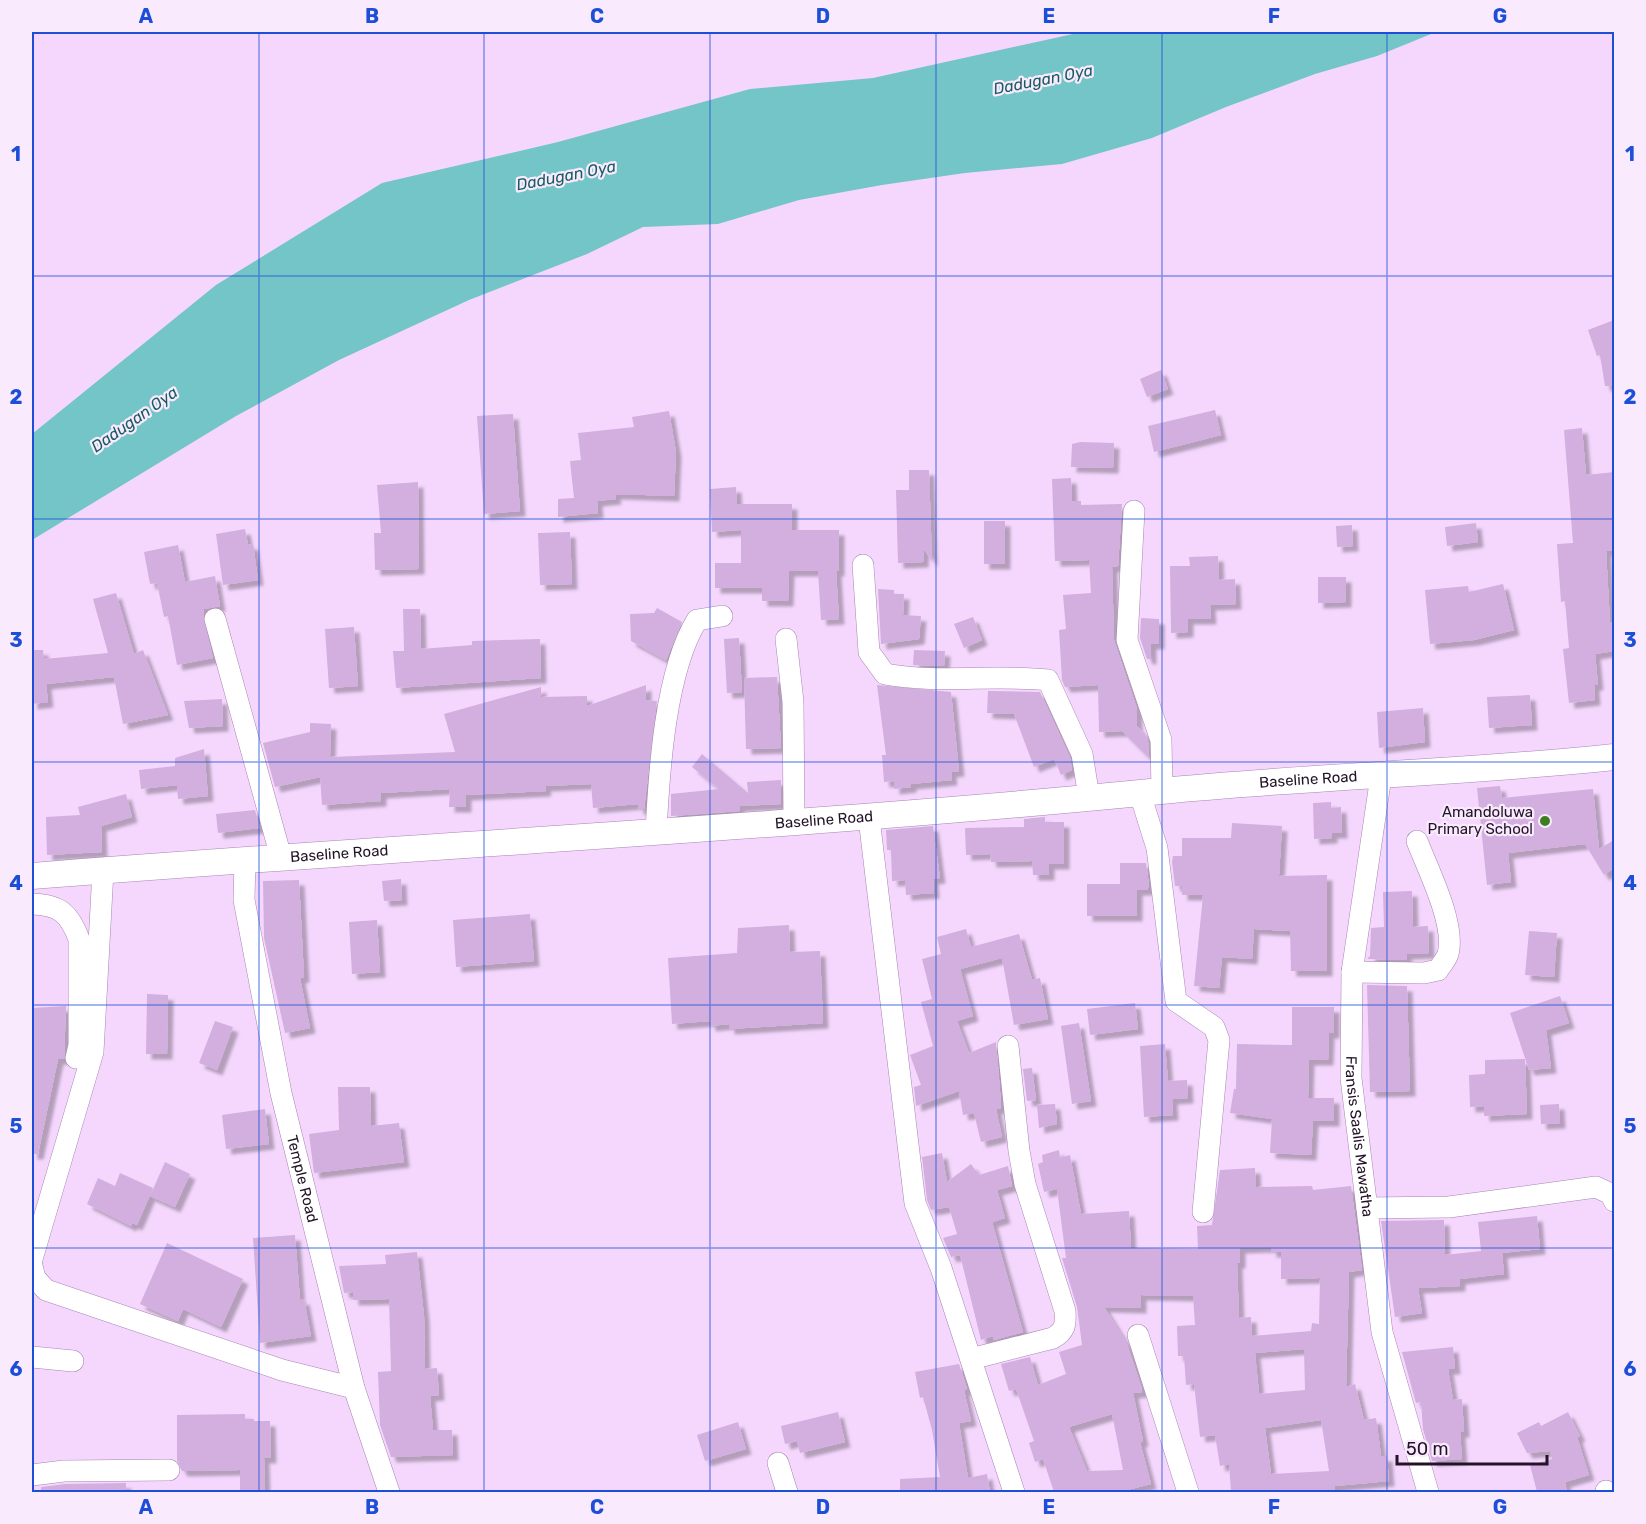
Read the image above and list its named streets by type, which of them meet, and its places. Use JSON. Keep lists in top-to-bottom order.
{
  "streets": {
    "main road": ["Baseline Road"],
    "street": ["Fransis Saalis Mawatha", "Temple Road"]
  },
  "crossings": [
    ["Baseline Road", "Fransis Saalis Mawatha"],
    ["Baseline Road", "Temple Road"]
  ],
  "water": ["Dadugan Oya"],
  "places": ["Amandoluwa Primary School"],
  "scale_bar": "50 m",
  "grid": {
    "columns": [
      "A",
      "B",
      "C",
      "D",
      "E",
      "F",
      "G"
    ],
    "rows": [
      "1",
      "2",
      "3",
      "4",
      "5",
      "6"
    ]
  }
}
